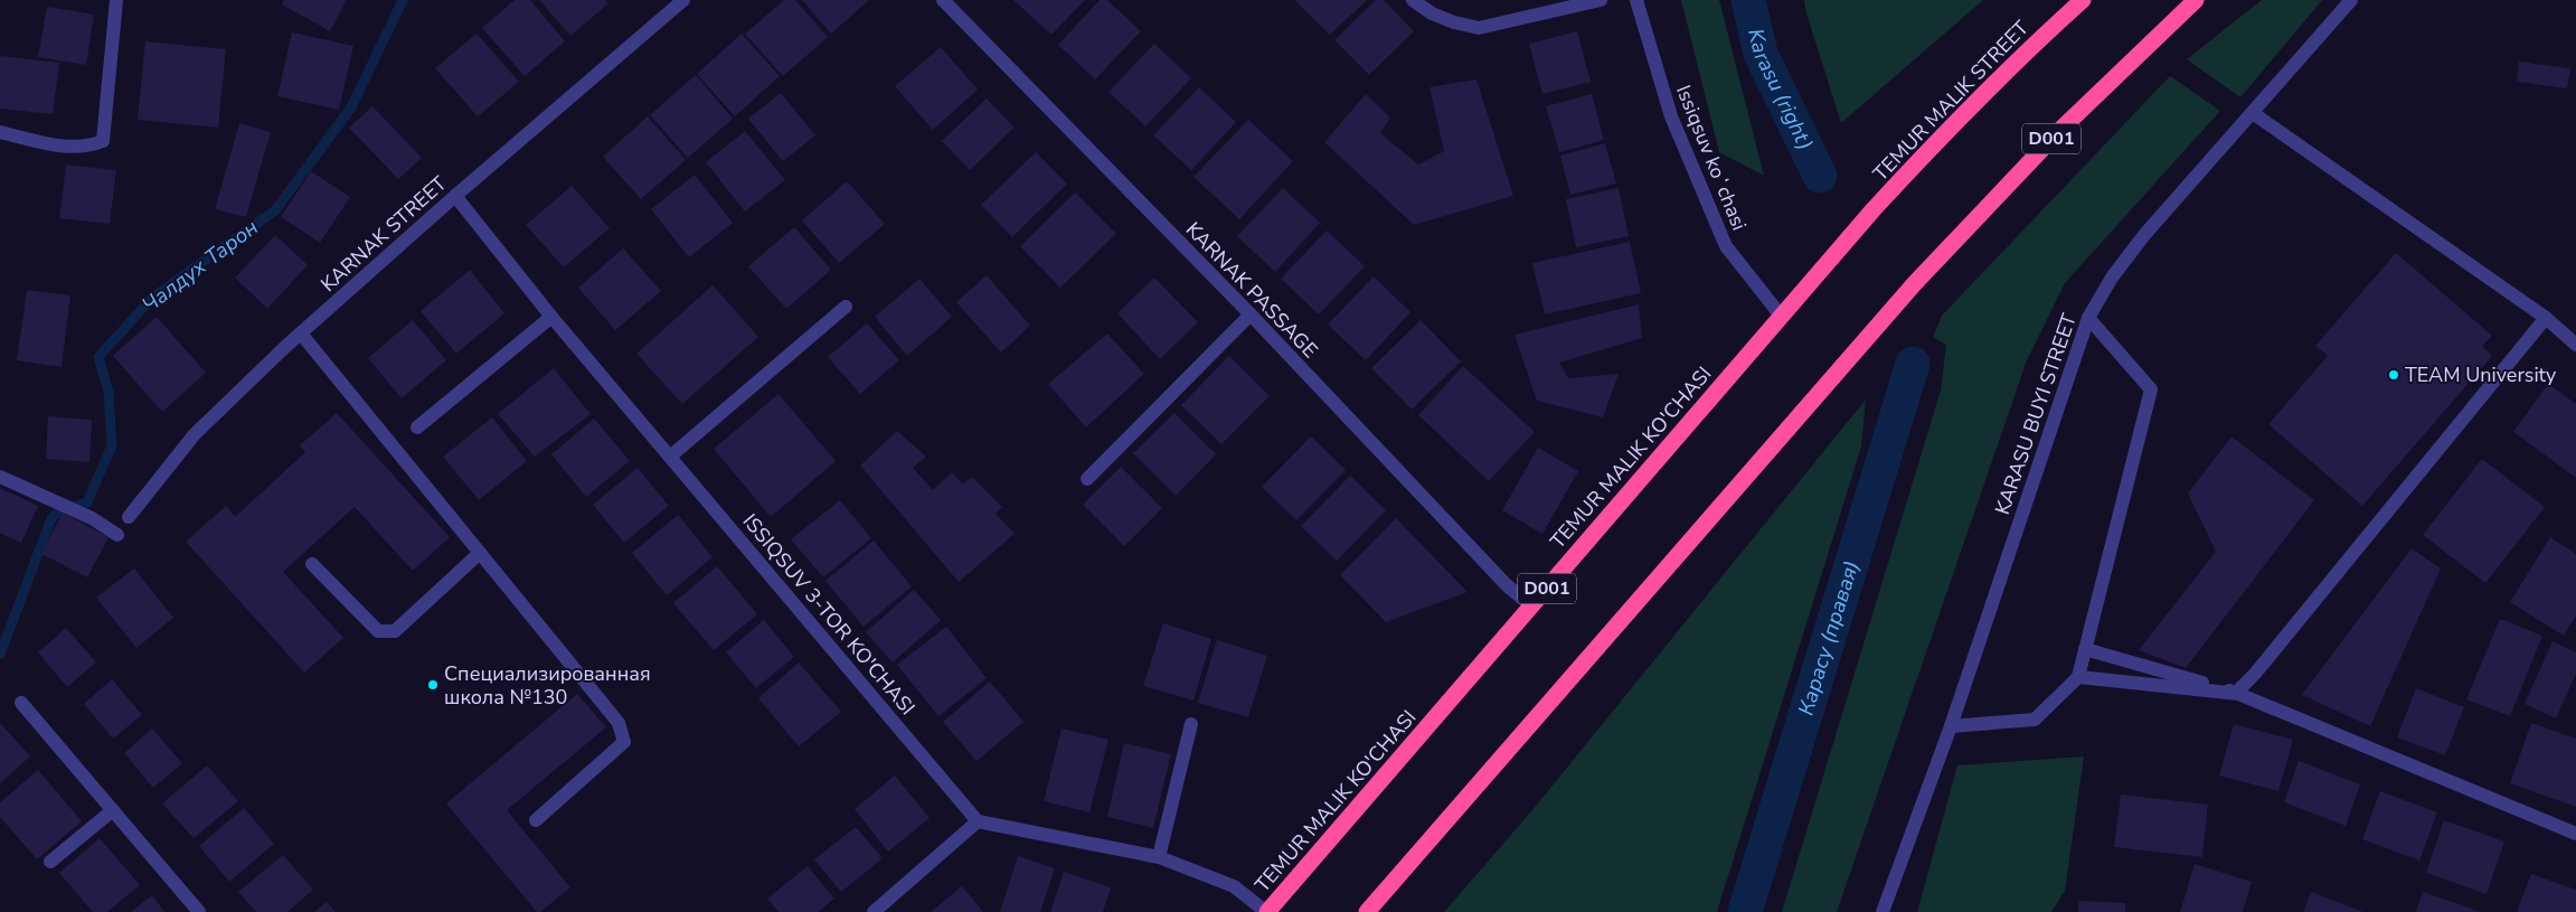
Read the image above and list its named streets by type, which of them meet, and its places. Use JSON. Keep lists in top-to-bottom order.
{
  "streets": {
    "highway": ["TEMUR MALIK STREET", "D001", "TEMUR MALIK KO'CHASI"],
    "street": [
      "Issiqsuv koʻchasi",
      "KARNAK STREET",
      "KARNAK PASSAGE",
      "KARASU BUYI STREET",
      "ISSIQSUV 3-TOR KO'CHASI"
    ]
  },
  "crossings": [
    ["TEMUR MALIK STREET", "TEMUR MALIK KO'CHASI"],
    ["Issiqsuv koʻchasi", "TEMUR MALIK KO'CHASI"],
    ["KARNAK STREET", "ISSIQSUV 3-TOR KO'CHASI"],
    ["KARNAK PASSAGE", "TEMUR MALIK KO'CHASI"]
  ],
  "water": ["Karasu (right)", "Чалдух Тарон", "Карасу (правая)"],
  "places": ["TEAM University", "Специализированная школа №130"]
}
